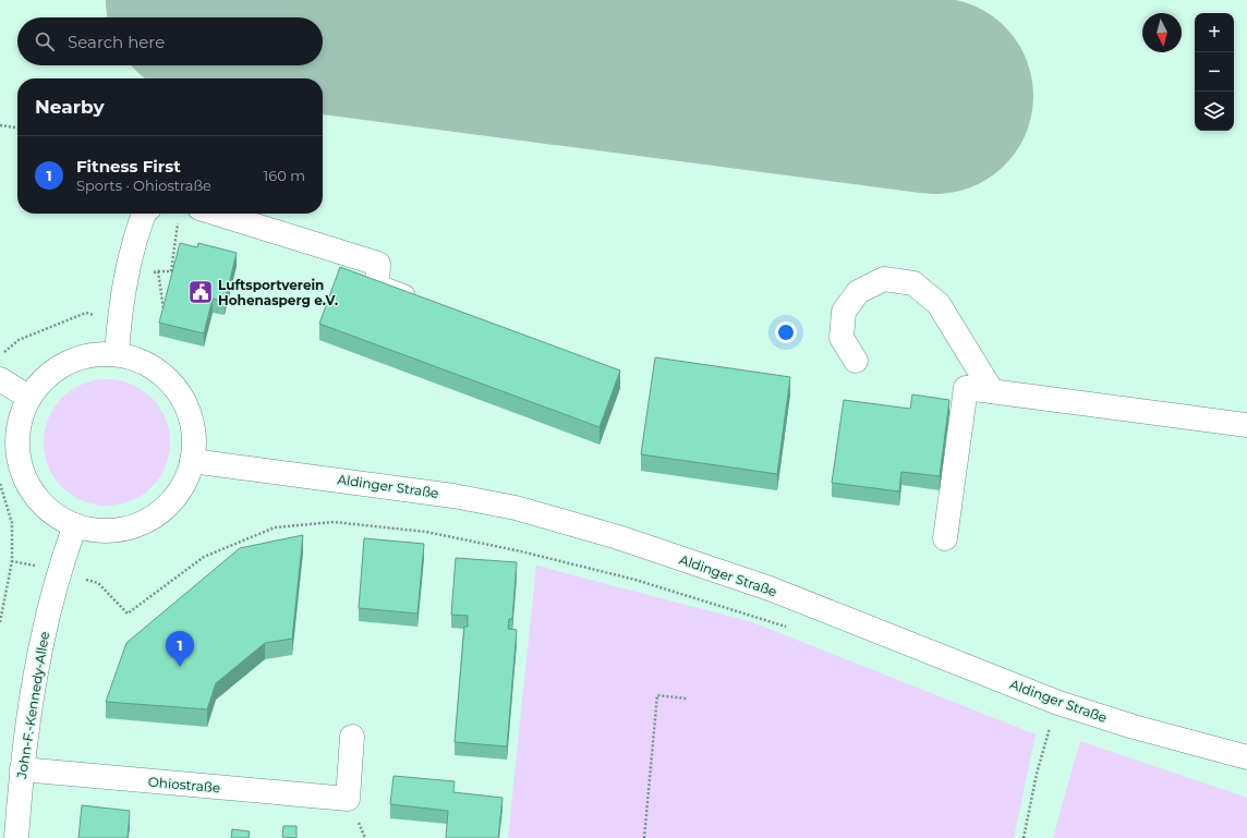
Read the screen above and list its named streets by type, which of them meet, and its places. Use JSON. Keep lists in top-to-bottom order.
{
  "streets": {
    "main road": ["Aldinger Straße", "John-F.-Kennedy-Allee", "Ohiostraße"]
  },
  "crossings": [
    ["John-F.-Kennedy-Allee", "Ohiostraße"]
  ],
  "places": {
    "public building": ["Luftsportverein Hohenasperg e.V."]
  },
  "north": "bottom",
  "page": {
    "map_buttons": ["+", "−"],
    "search": "Search here",
    "heading": "Nearby",
    "list": [
      {
        "mark": "1",
        "name": "Fitness First",
        "note": "Sports · Ohiostraße",
        "value": "160 m"
      }
    ],
    "pins": "1"
  }
}
